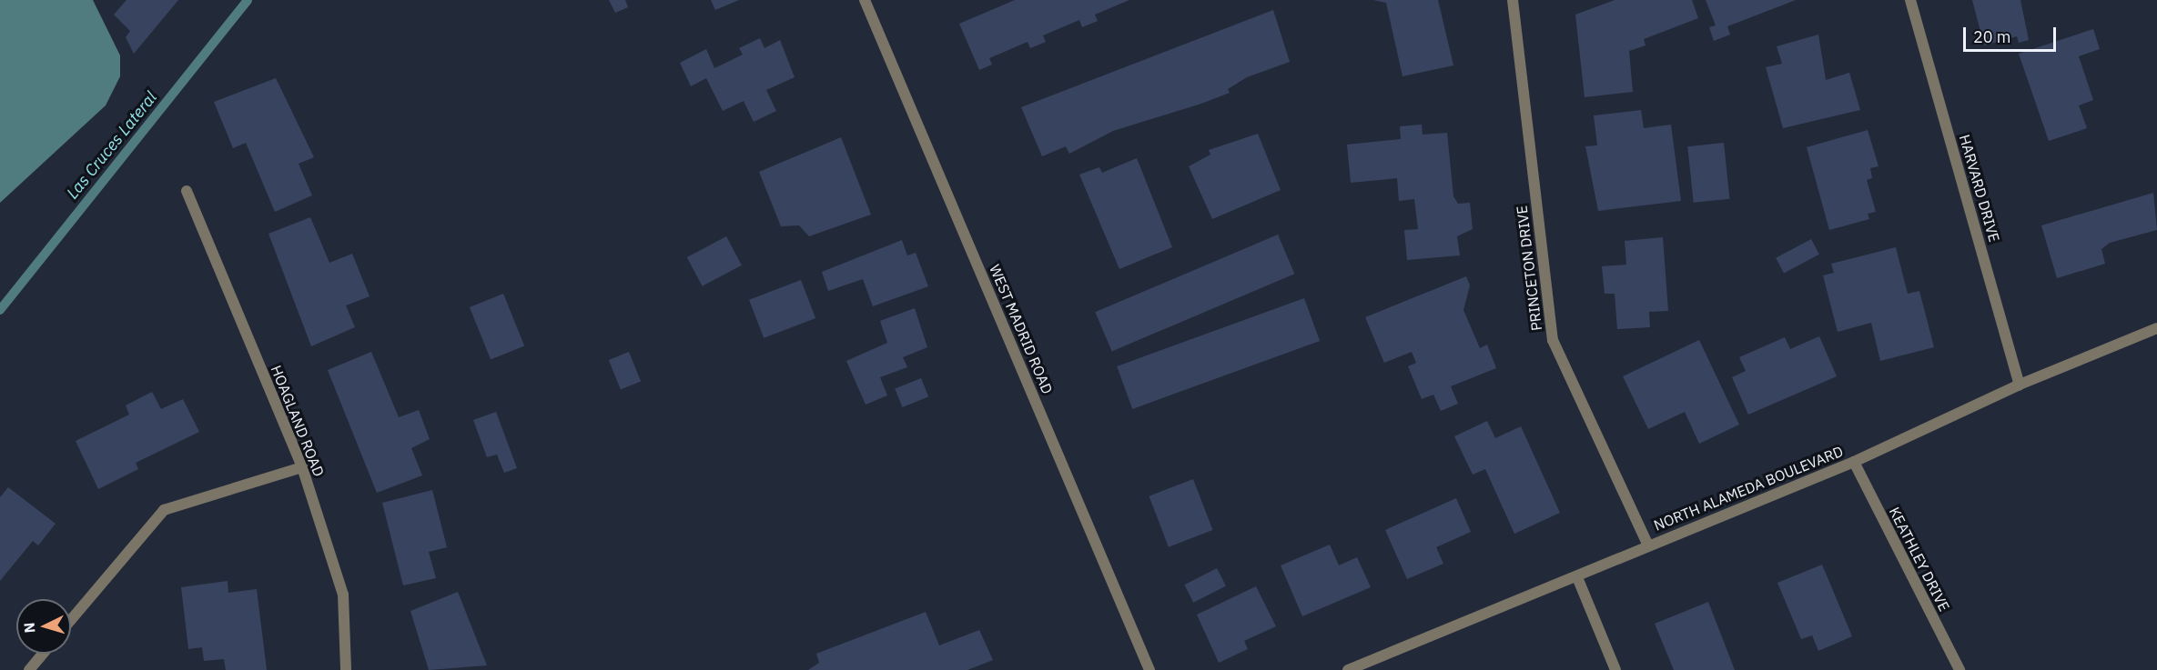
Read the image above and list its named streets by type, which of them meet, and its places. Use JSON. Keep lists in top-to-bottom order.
{
  "streets": {
    "street": [
      "HARVARD DRIVE",
      "PRINCETON DRIVE",
      "WEST MADRID ROAD",
      "HOAGLAND ROAD",
      "NORTH ALAMEDA BOULEVARD",
      "KEATHLEY DRIVE"
    ]
  },
  "crossings": [
    ["HARVARD DRIVE", "NORTH ALAMEDA BOULEVARD"],
    ["PRINCETON DRIVE", "NORTH ALAMEDA BOULEVARD"],
    ["NORTH ALAMEDA BOULEVARD", "KEATHLEY DRIVE"]
  ],
  "water": ["Las Cruces Lateral"],
  "scale_bar": "20 m",
  "north": "left"
}
